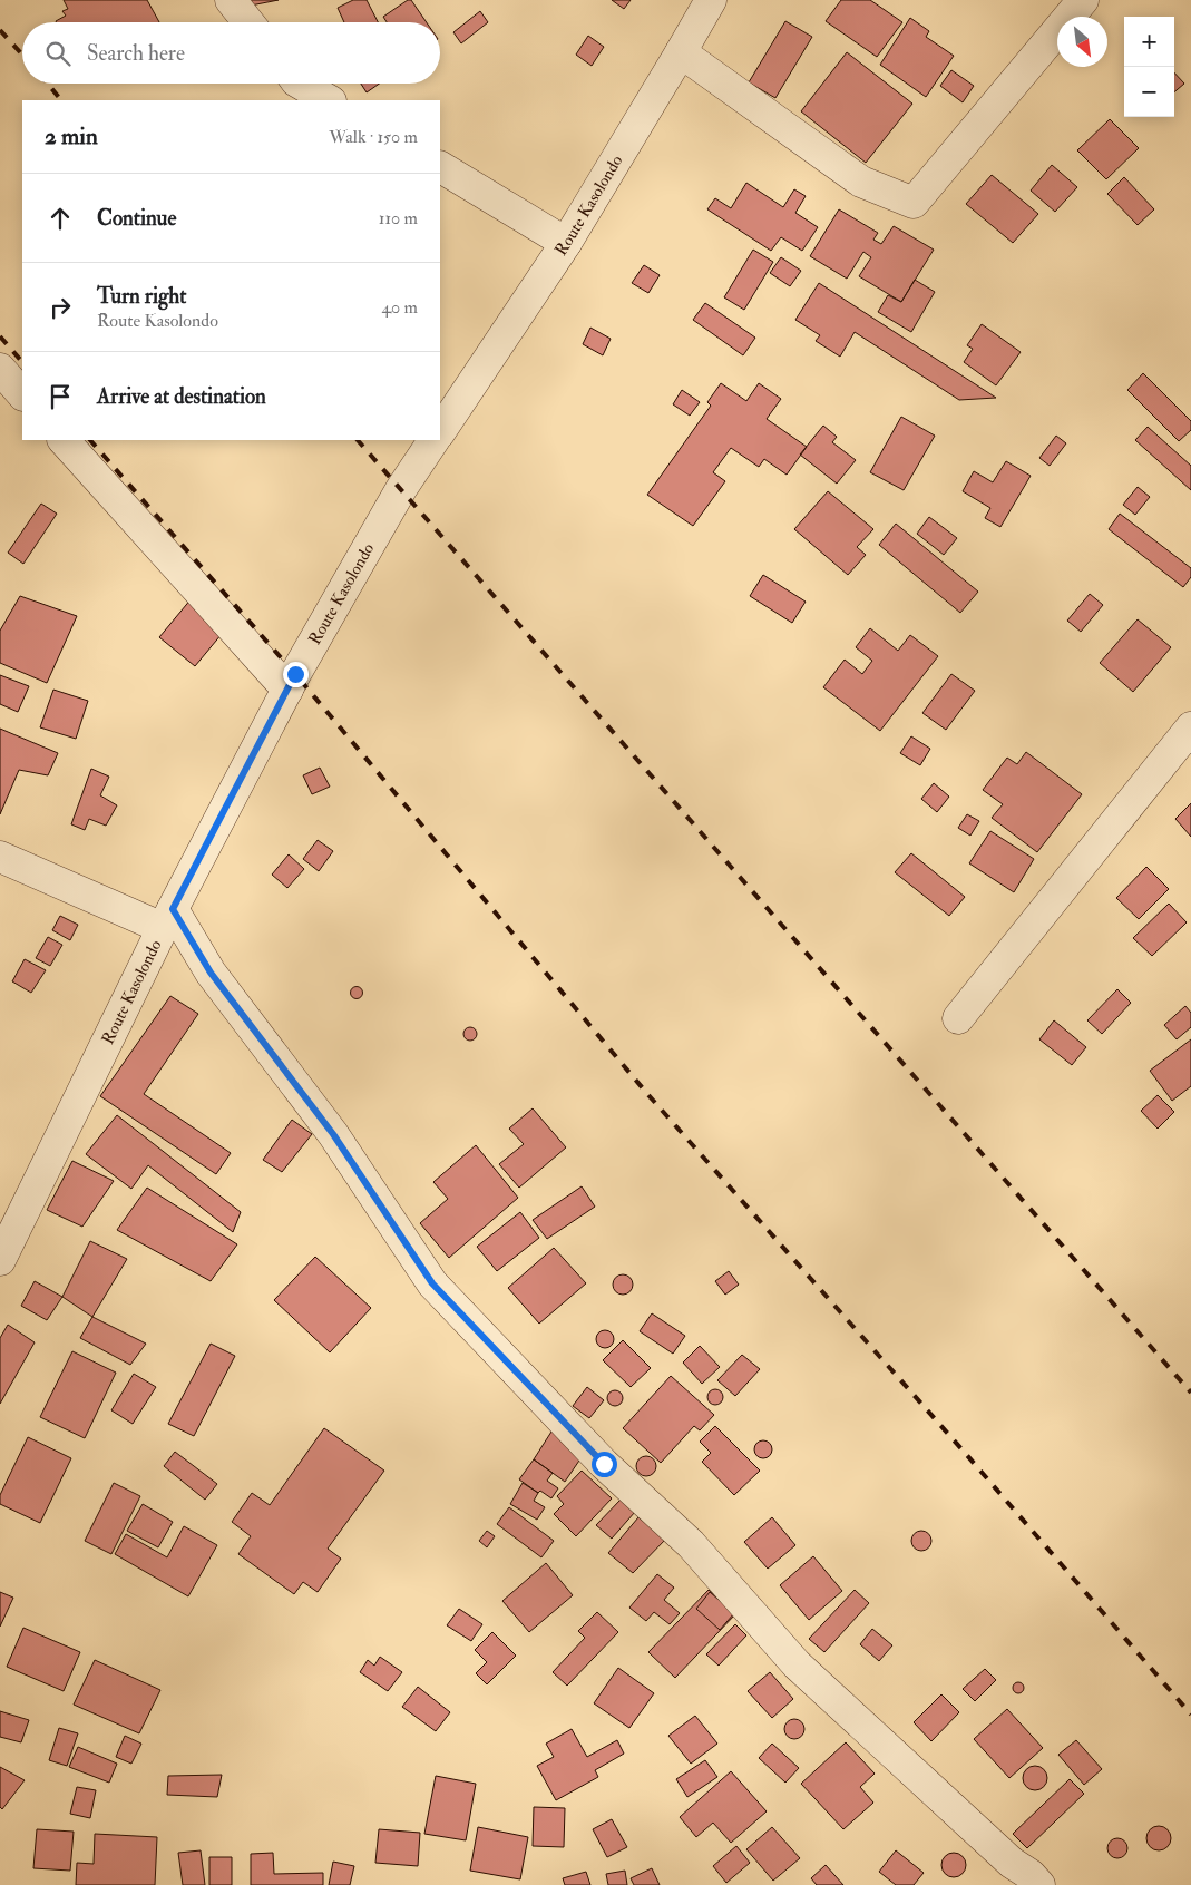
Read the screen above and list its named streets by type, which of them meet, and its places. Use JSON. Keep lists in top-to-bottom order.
{
  "streets": {
    "street": ["Route Kasolondo"]
  },
  "north": "bottom right",
  "page": {
    "map_buttons": ["+", "−"],
    "search": "Search here",
    "heading": ["2 min", "Walk · 150 m"],
    "list": [
      ["Continue", "110 m"],
      ["Turn right", "Route Kasolondo", "40 m"],
      "Arrive at destination"
    ]
  }
}
